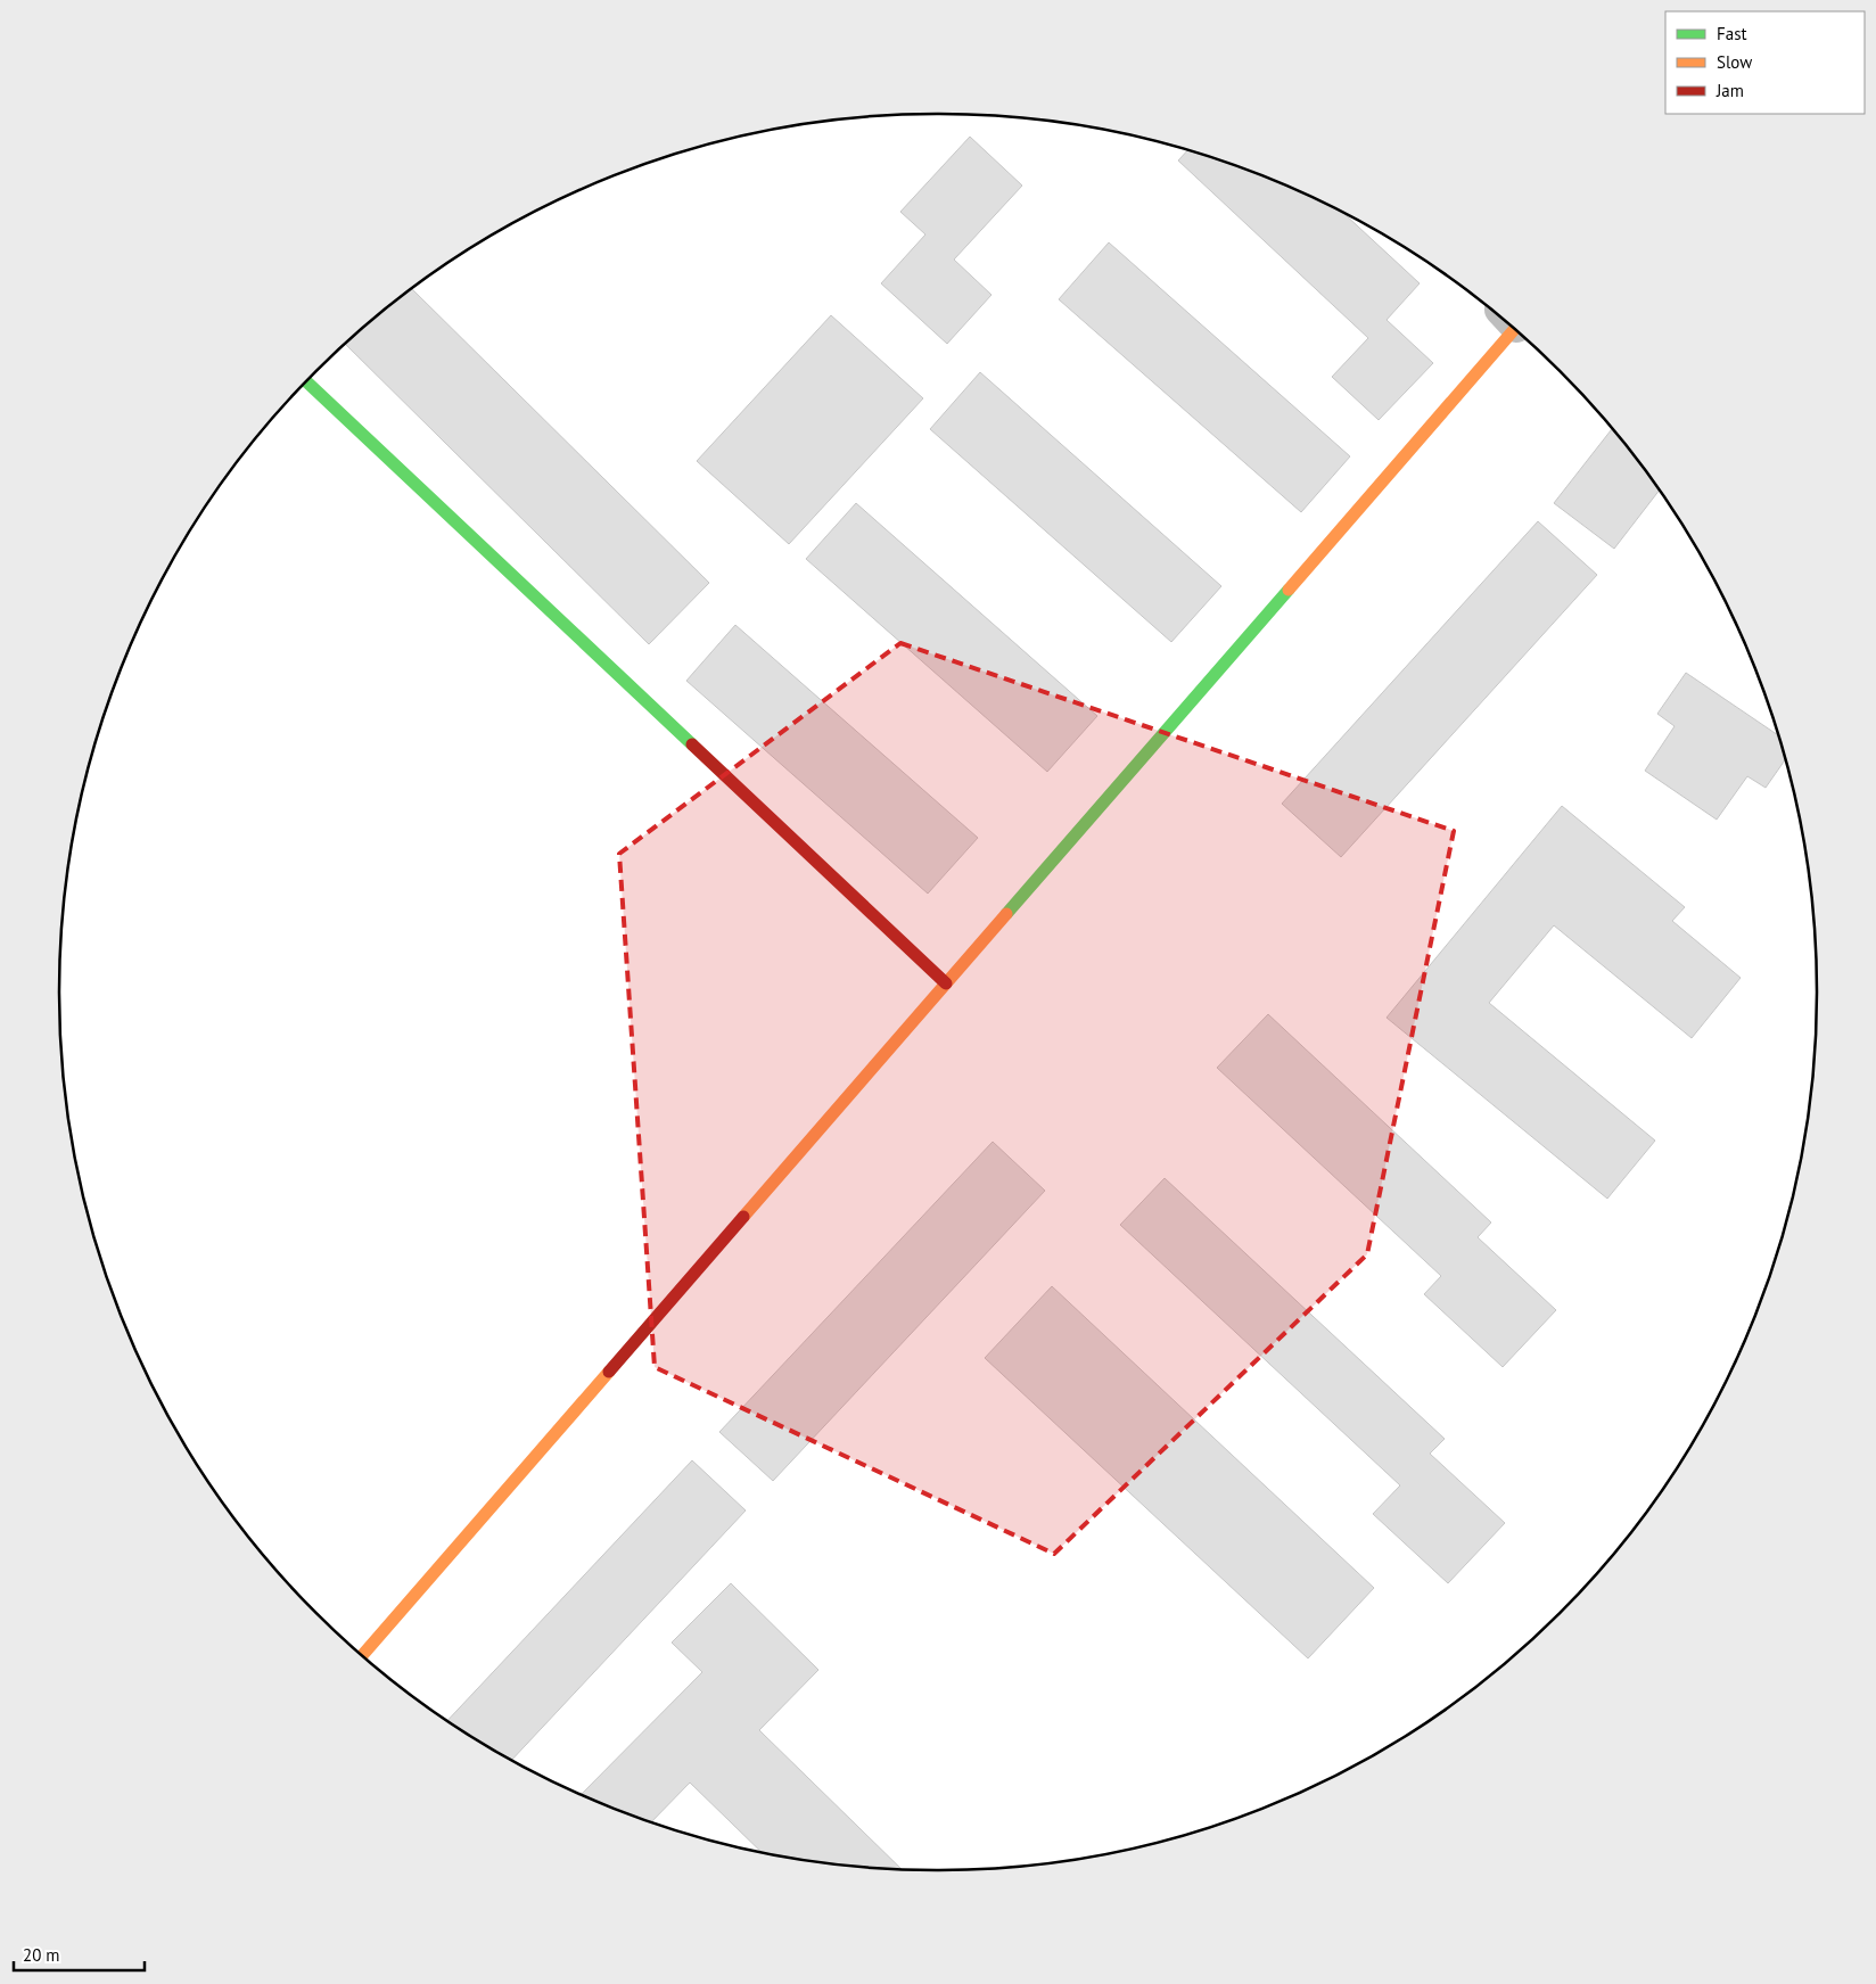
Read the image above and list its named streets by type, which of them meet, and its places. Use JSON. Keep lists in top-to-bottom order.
{
  "legend": ["Fast", "Slow", "Jam"],
  "scale_bar": "20 m"
}
